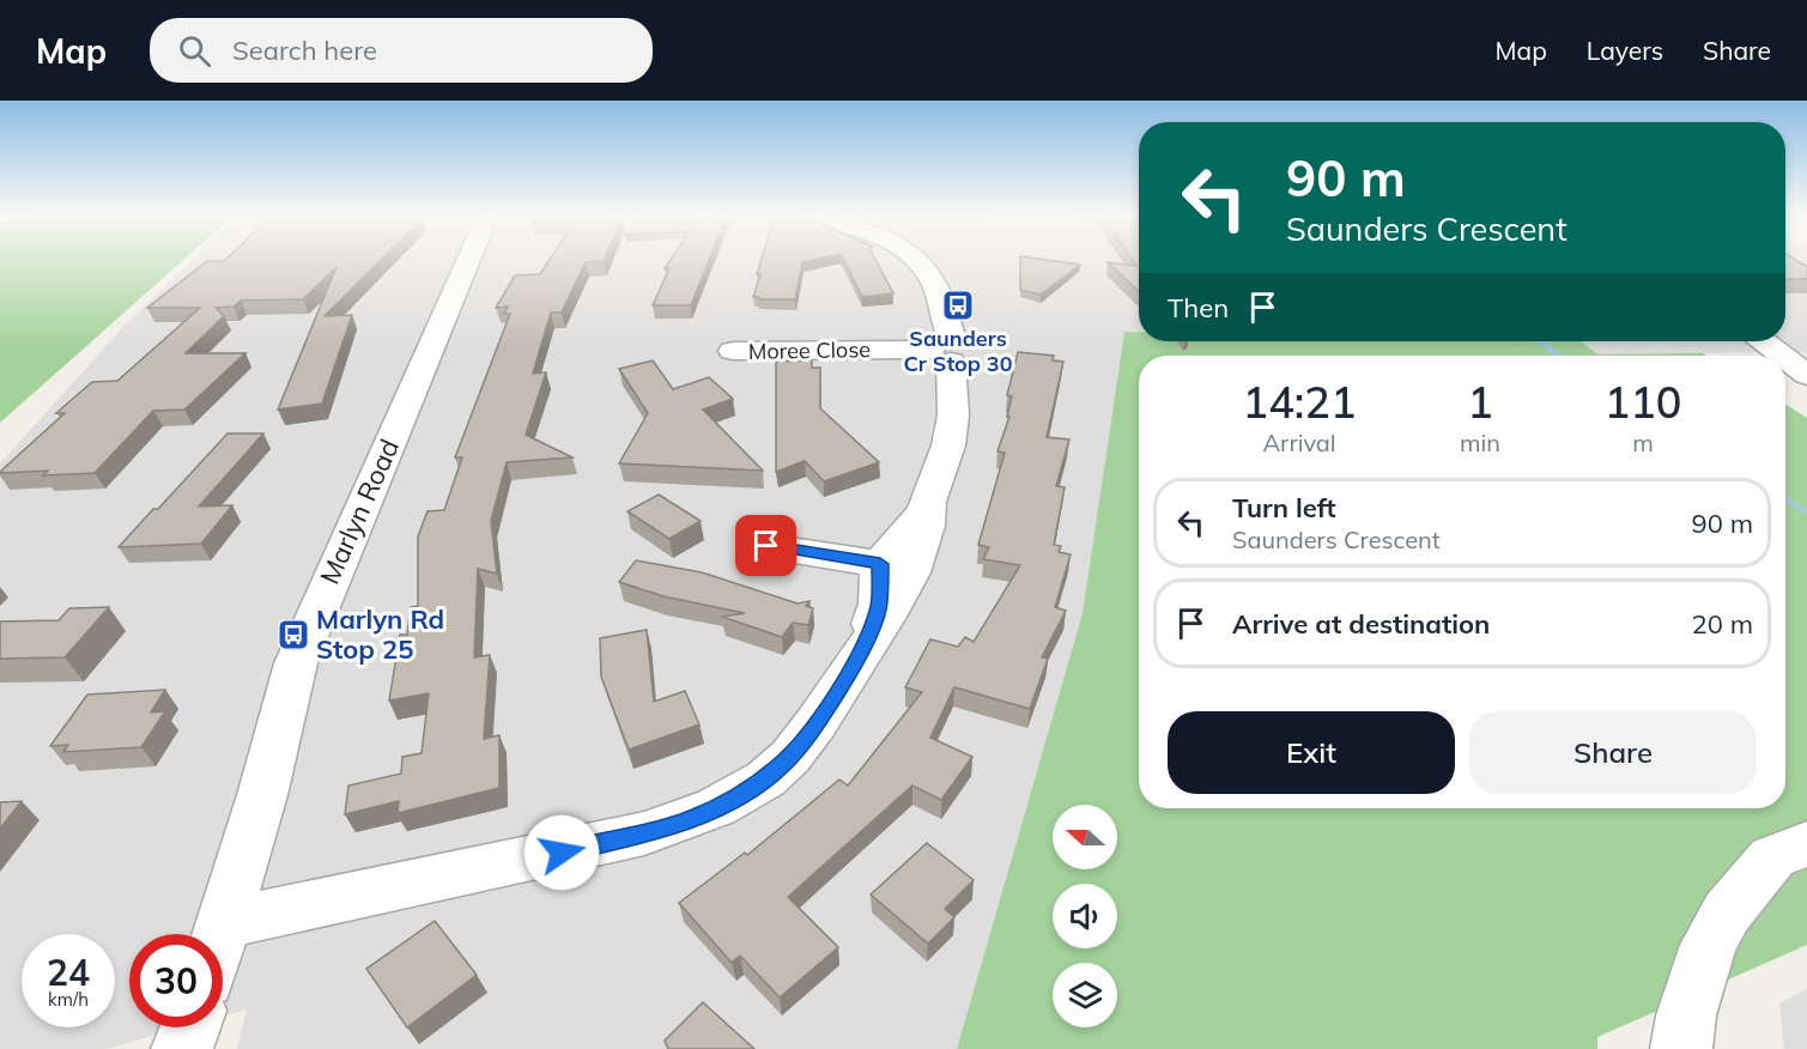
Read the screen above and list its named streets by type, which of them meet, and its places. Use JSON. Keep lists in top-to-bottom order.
{
  "streets": {
    "street": ["Moree Close", "Marlyn Road"]
  },
  "places": {
    "bus stop": ["Saunders Cr Stop 30", "Marlyn Rd Stop 25"]
  },
  "north": "left",
  "page": {
    "header": "Map",
    "search": "Search here",
    "nav": ["Map", "Layers", "Share"],
    "turn": ["90 m", "Saunders Crescent"],
    "then": "Then",
    "eta": [
      "14:21",
      "Arrival",
      "1",
      "min",
      "110",
      "m"
    ],
    "list": [
      {
        "name": "Turn left",
        "note": "Saunders Crescent",
        "value": "90 m"
      },
      {
        "name": "Arrive at destination",
        "value": "20 m"
      }
    ],
    "buttons": ["Exit", "Share"],
    "speed": "24 km/h",
    "limit": "30"
  }
}
